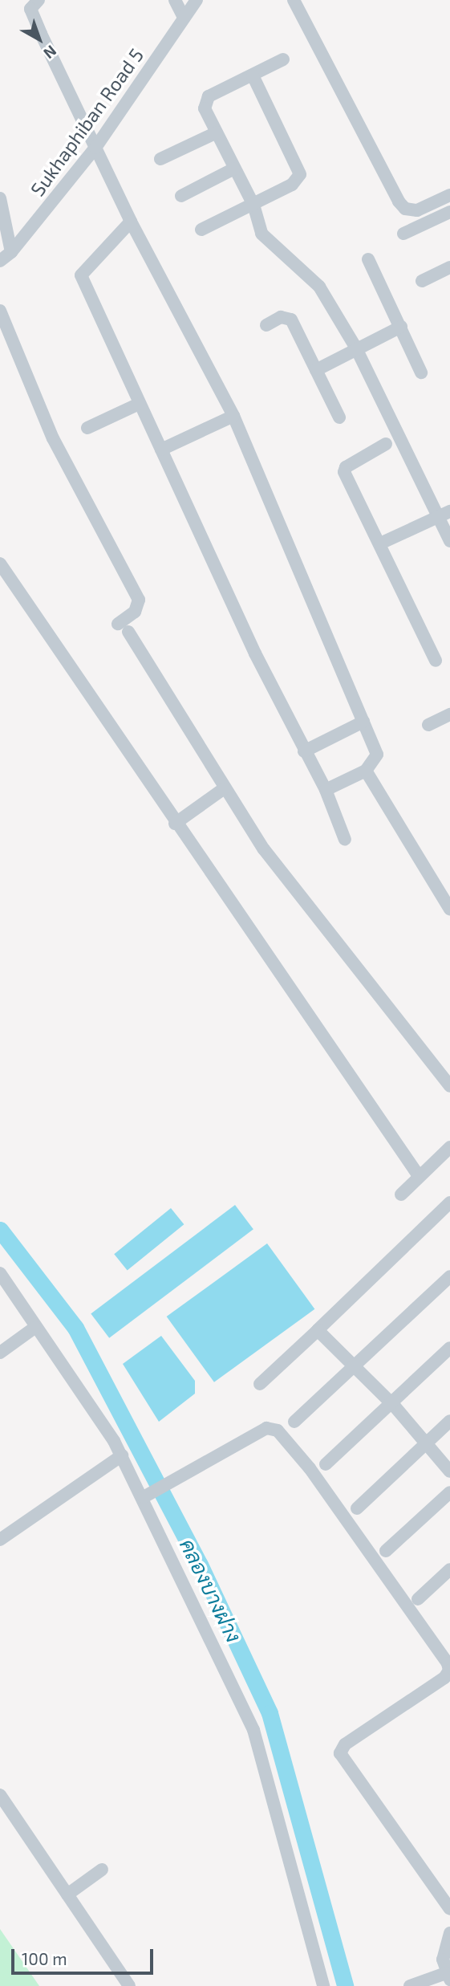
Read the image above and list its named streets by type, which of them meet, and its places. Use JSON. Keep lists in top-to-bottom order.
{
  "streets": {
    "street": ["Sukhaphiban Road 5"]
  },
  "water": ["คลองบางฝาง"],
  "scale_bar": "100 m",
  "north": "bottom right"
}
